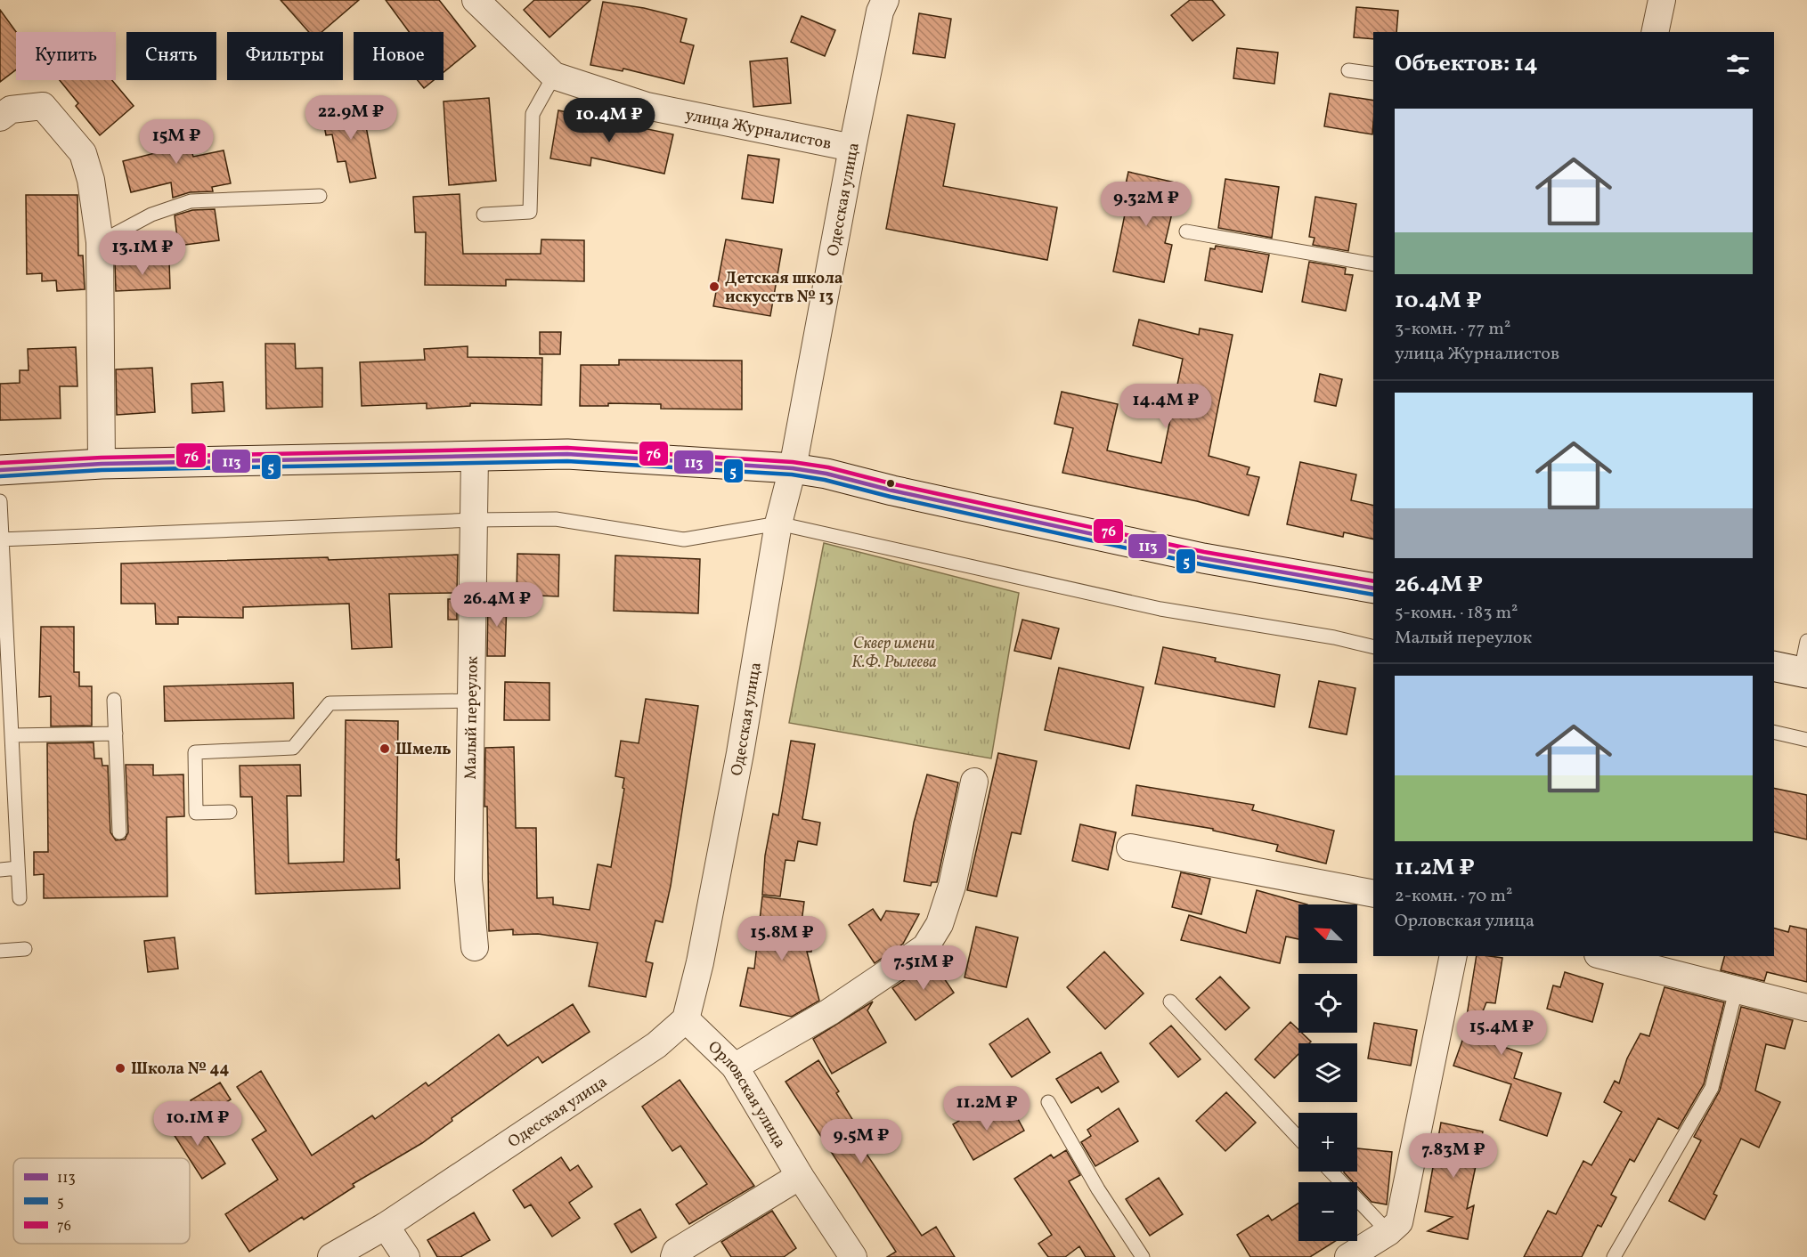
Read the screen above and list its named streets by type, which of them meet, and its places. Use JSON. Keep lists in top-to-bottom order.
{
  "streets": {
    "street": [
      "улица Журналистов",
      "Одесская улица",
      "Малый переулок",
      "Орловская улица"
    ]
  },
  "crossings": [
    ["улица Журналистов", "Одесская улица"],
    ["Одесская улица", "Орловская улица"]
  ],
  "parks": ["Сквер имени К.Ф. Рылеева"],
  "places": ["Детская школа искусств № 13", "Шмель", "Школа № 44"],
  "lines": ["transit line 76", "transit line 113", "transit line 5"],
  "legend": ["113", "5", "76"],
  "north": "top left",
  "page": {
    "chip": [
      "Купить",
      "Снять",
      "Фильтры",
      "Новое"
    ],
    "heading": "Объектов: 14",
    "price": [
      "22.9M ₽",
      "10.4M ₽",
      "15M ₽",
      "9.32M ₽",
      "13.1M ₽",
      "14.4M ₽",
      "26.4M ₽",
      "15.8M ₽",
      "7.51M ₽",
      "15.4M ₽",
      "11.2M ₽",
      "10.1M ₽",
      "9.5M ₽",
      "7.83M ₽"
    ],
    "list": [
      {
        "name": "10.4M ₽",
        "note": "3-комн. · 77 m² · улица Журналистов"
      },
      {
        "name": "26.4M ₽",
        "note": "5-комн. · 183 m² · Малый переулок"
      },
      {
        "name": "11.2M ₽",
        "note": "2-комн. · 70 m² · Орловская улица"
      }
    ],
    "map_buttons": ["+", "−"]
  }
}
